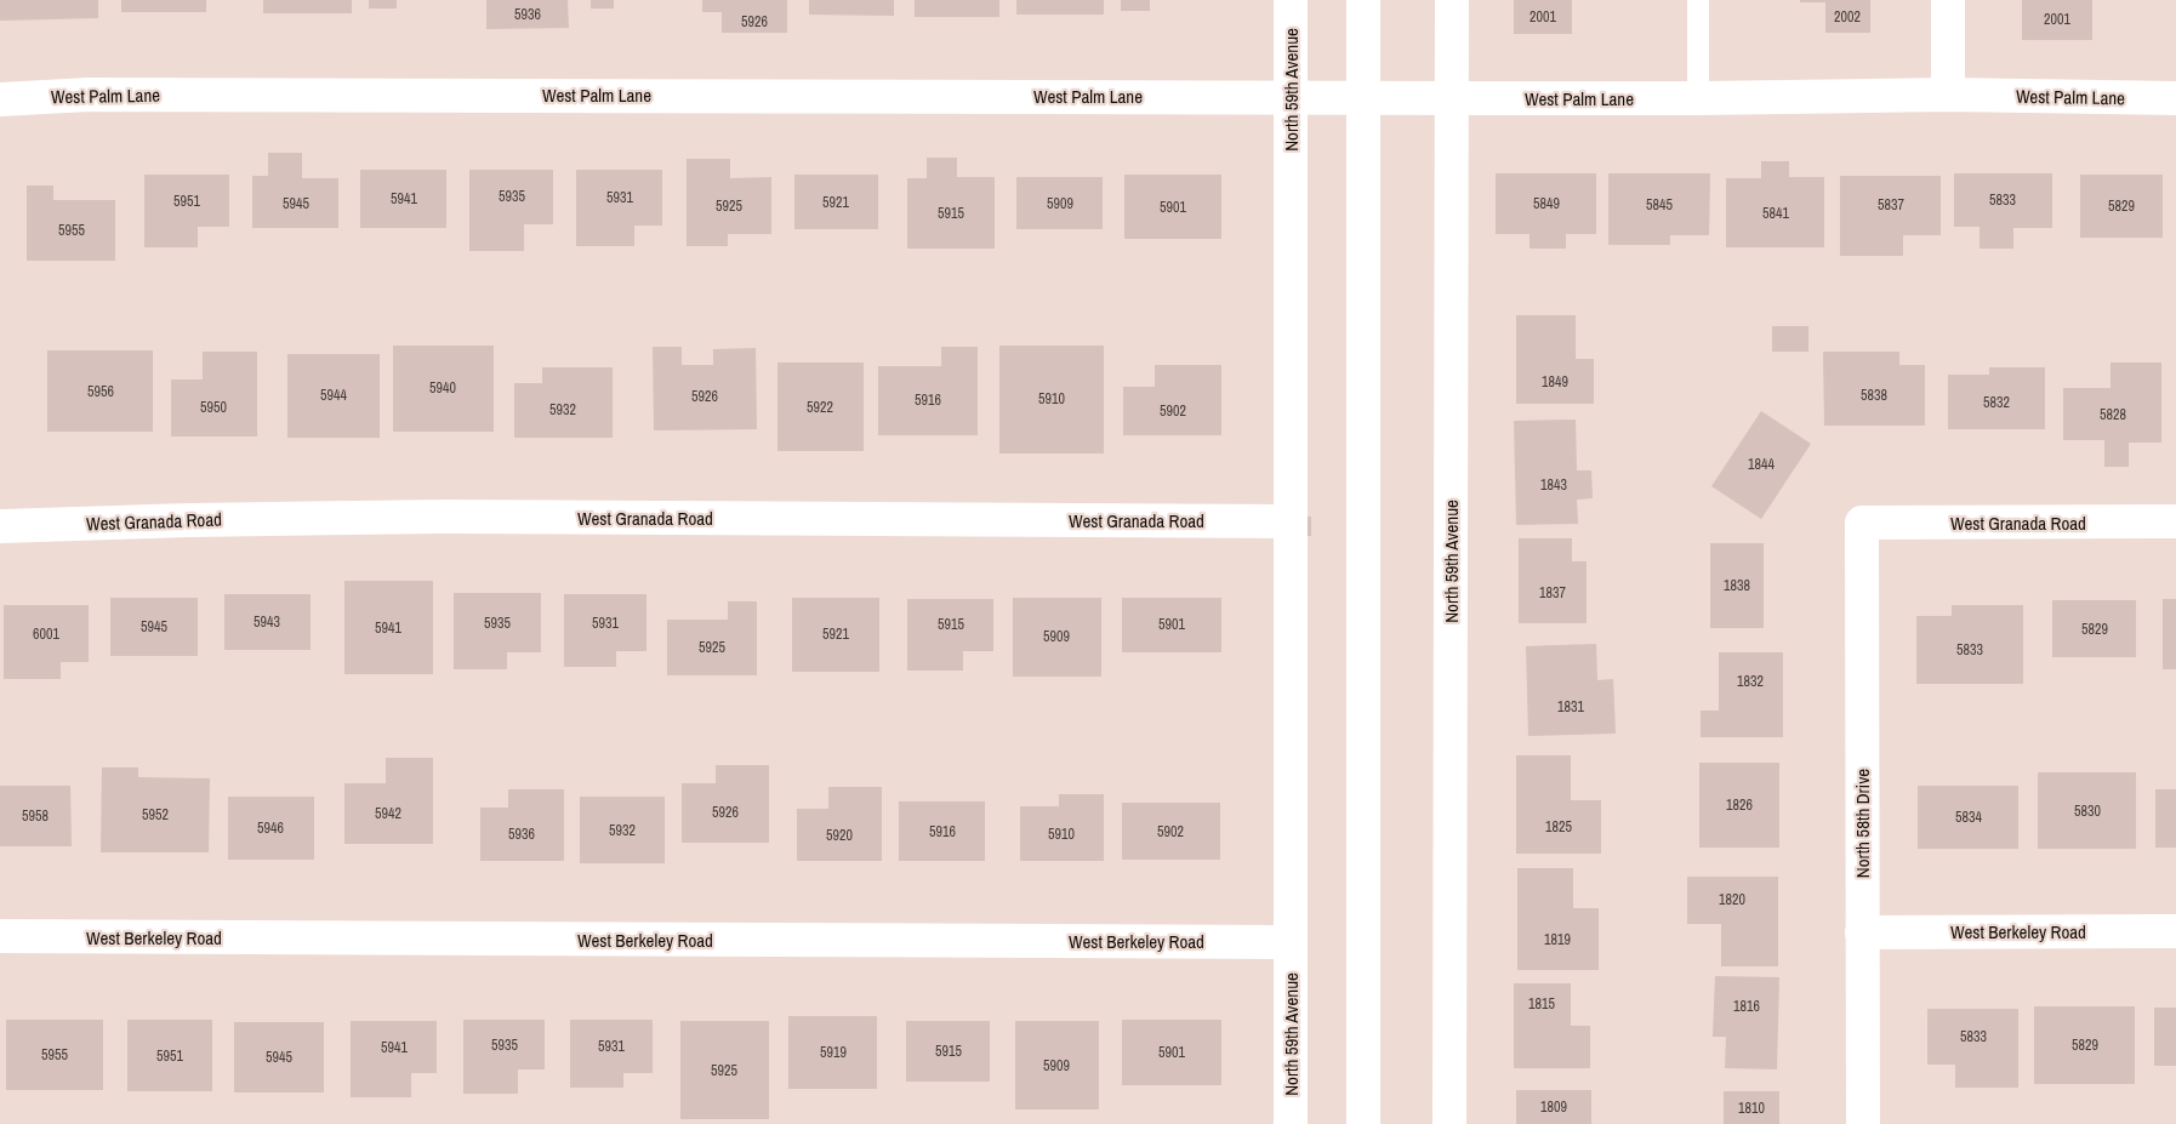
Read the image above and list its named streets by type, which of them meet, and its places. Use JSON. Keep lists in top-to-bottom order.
{
  "streets": {
    "street": [
      "North 59th Avenue",
      "West Palm Lane",
      "West Granada Road",
      "North 58th Drive",
      "West Berkeley Road"
    ]
  },
  "crossings": [
    ["North 59th Avenue", "West Palm Lane"],
    ["North 59th Avenue", "West Granada Road"],
    ["North 59th Avenue", "West Berkeley Road"],
    ["West Granada Road", "North 58th Drive"],
    ["North 58th Drive", "West Berkeley Road"]
  ],
  "house_numbers": [
    "5936",
    "2001",
    "2002",
    "2001",
    "5926",
    "5935",
    "5931",
    "5941",
    "5833",
    "5951",
    "5921",
    "5945",
    "5909",
    "5849",
    "5845",
    "5837",
    "5925",
    "5829",
    "5901",
    "5915",
    "5841",
    "5955",
    "1849",
    "5940",
    "5956",
    "5944",
    "5838",
    "5926",
    "5910",
    "5916",
    "5832",
    "5950",
    "5922",
    "5932",
    "5902",
    "5828",
    "1844",
    "1843",
    "1838",
    "1837",
    "5943",
    "5935",
    "5931",
    "5915",
    "5901",
    "5945",
    "5941",
    "5829",
    "6001",
    "5921",
    "5909",
    "5925",
    "5833",
    "1832",
    "1831",
    "1826",
    "5830",
    "5926",
    "5942",
    "5952",
    "5958",
    "5834",
    "1825",
    "5946",
    "5932",
    "5916",
    "5902",
    "5936",
    "5910",
    "5920",
    "1820",
    "1819",
    "1815",
    "1816",
    "5833",
    "5935",
    "5829",
    "5931",
    "5941",
    "5915",
    "5919",
    "5901",
    "5955",
    "5951",
    "5945",
    "5909",
    "5925",
    "1809",
    "1810"
  ]
}
